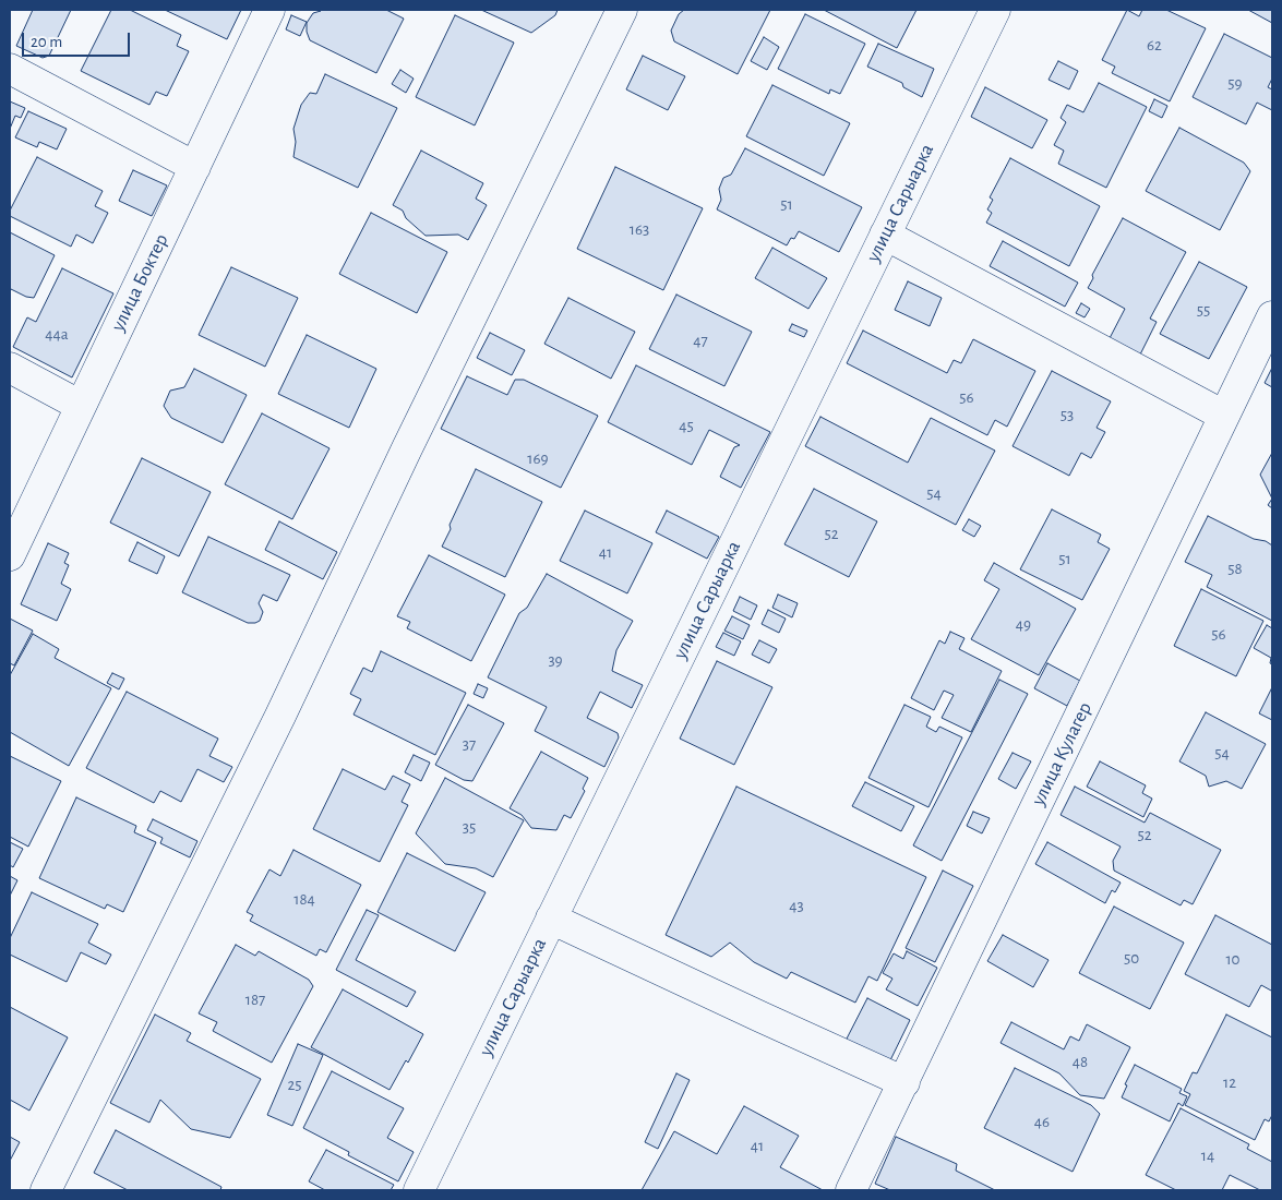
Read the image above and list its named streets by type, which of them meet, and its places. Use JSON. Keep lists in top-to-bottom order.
{
  "streets": {
    "street": ["улица Сарыарка", "улица Боктер", "улица Кулагер"]
  },
  "house_numbers": [
    "62",
    "59",
    "51",
    "163",
    "55",
    "44а",
    "47",
    "56",
    "53",
    "45",
    "169",
    "54",
    "52",
    "41",
    "51",
    "58",
    "49",
    "56",
    "39",
    "37",
    "54",
    "35",
    "52",
    "184",
    "43",
    "50",
    "10",
    "187",
    "48",
    "12",
    "25",
    "46",
    "41",
    "14"
  ],
  "scale_bar": "20 m"
}
